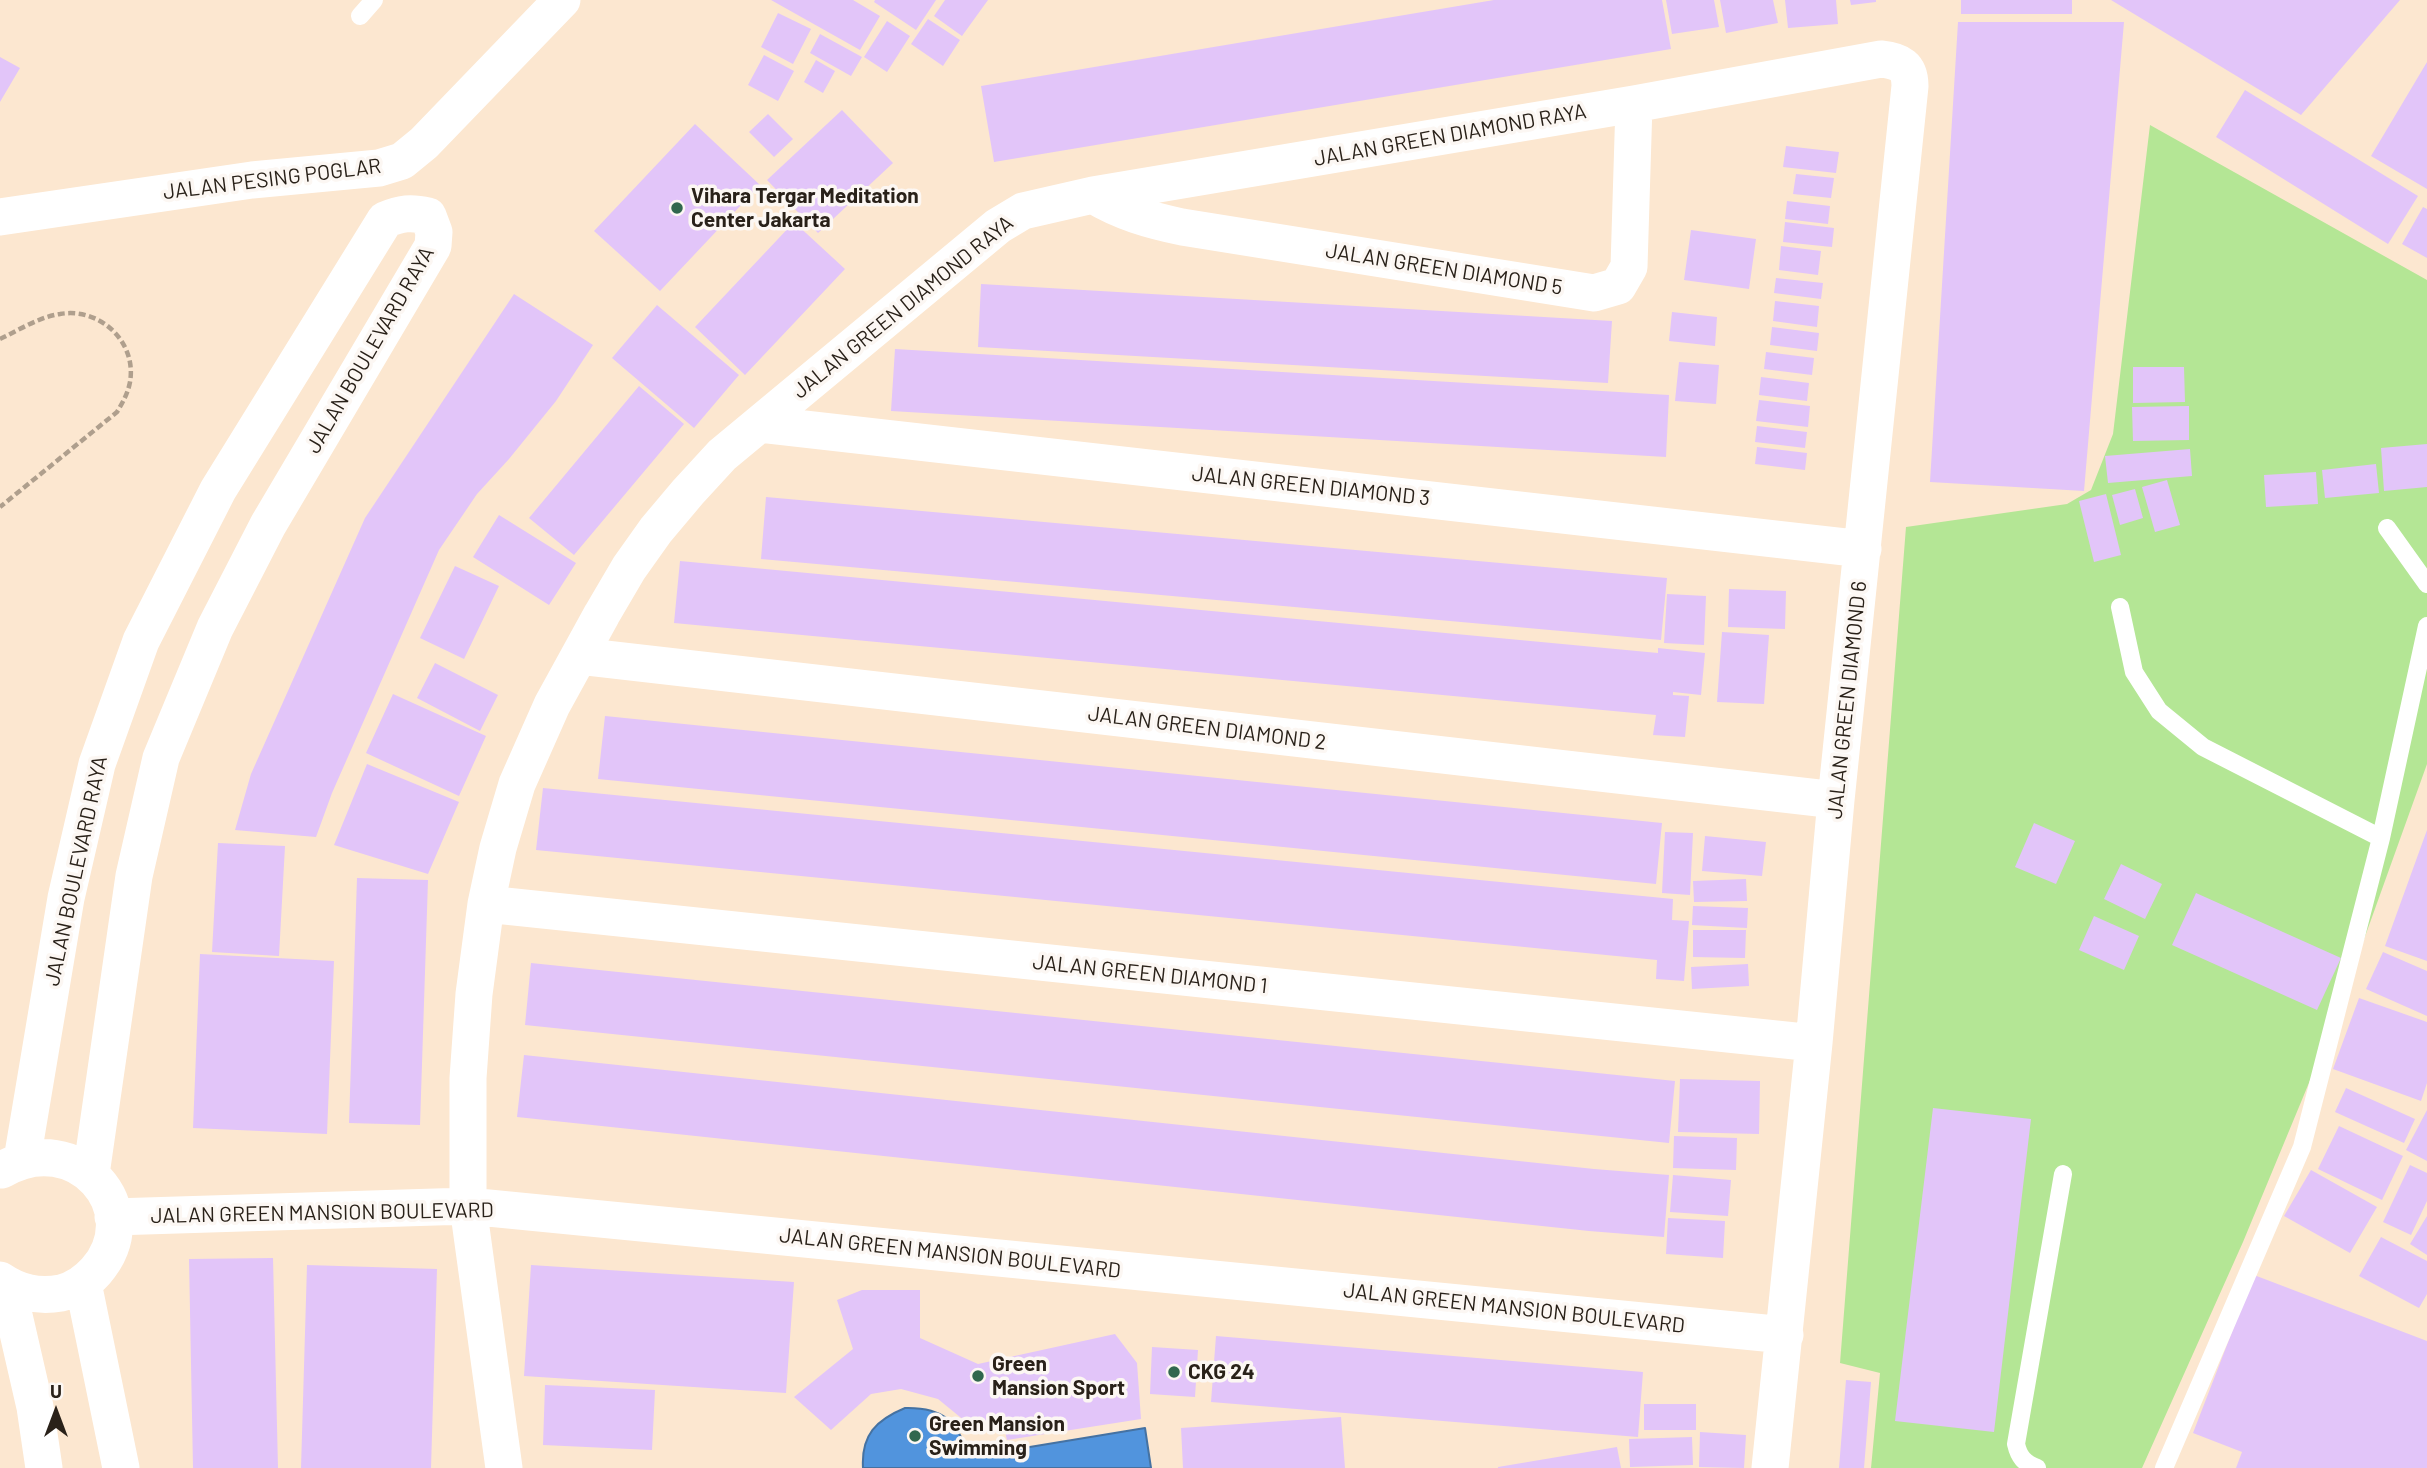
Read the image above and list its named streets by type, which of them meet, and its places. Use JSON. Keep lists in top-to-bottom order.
{
  "streets": {
    "street": [
      "JALAN GREEN DIAMOND RAYA",
      "JALAN PESING POGLAR",
      "JALAN GREEN DIAMOND 5",
      "JALAN BOULEVARD RAYA",
      "JALAN GREEN DIAMOND 3",
      "JALAN GREEN DIAMOND 6",
      "JALAN GREEN DIAMOND 2",
      "JALAN GREEN DIAMOND 1",
      "JALAN GREEN MANSION BOULEVARD"
    ]
  },
  "crossings": [
    ["JALAN GREEN DIAMOND RAYA", "JALAN GREEN DIAMOND 5"],
    ["JALAN GREEN DIAMOND RAYA", "JALAN GREEN DIAMOND 3"],
    ["JALAN GREEN DIAMOND RAYA", "JALAN GREEN DIAMOND 6"],
    ["JALAN GREEN DIAMOND RAYA", "JALAN GREEN DIAMOND 2"],
    ["JALAN GREEN DIAMOND RAYA", "JALAN GREEN DIAMOND 1"],
    ["JALAN GREEN DIAMOND RAYA", "JALAN GREEN MANSION BOULEVARD"],
    ["JALAN GREEN DIAMOND 3", "JALAN GREEN DIAMOND 6"],
    ["JALAN GREEN DIAMOND 6", "JALAN GREEN DIAMOND 2"],
    ["JALAN GREEN DIAMOND 6", "JALAN GREEN DIAMOND 1"],
    ["JALAN GREEN DIAMOND 6", "JALAN GREEN MANSION BOULEVARD"]
  ],
  "places": [
    "Vihara Tergar Meditation Center Jakarta",
    "CKG 24",
    "Green Mansion Sport",
    "Green Mansion Swimming"
  ],
  "north": "top"
}
